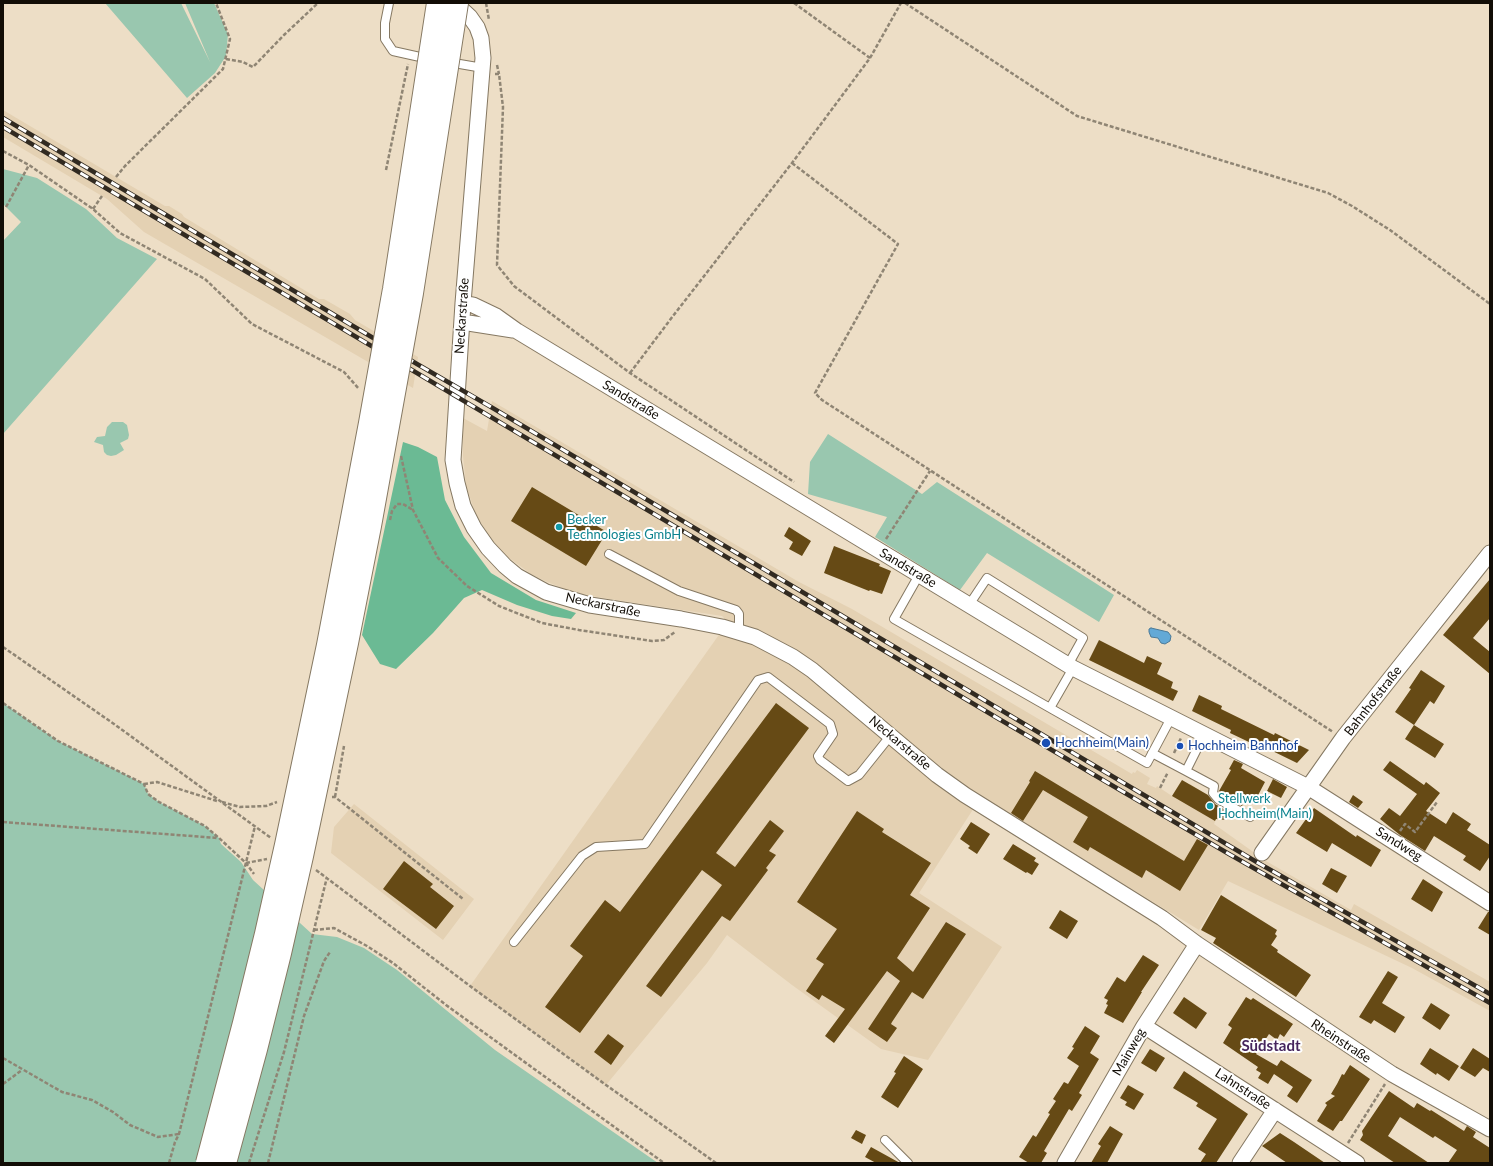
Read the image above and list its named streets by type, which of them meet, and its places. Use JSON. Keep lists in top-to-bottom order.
{
  "streets": {
    "street": [
      "Neckarstraße",
      "Sandstraße",
      "Bahnhofstraße",
      "Sandweg",
      "Rheinstraße",
      "Mainweg",
      "Lahnstraße"
    ]
  },
  "crossings": [
    ["Neckarstraße", "Sandstraße"],
    ["Neckarstraße", "Rheinstraße"],
    ["Neckarstraße", "Mainweg"],
    ["Sandstraße", "Bahnhofstraße"],
    ["Sandstraße", "Sandweg"],
    ["Bahnhofstraße", "Sandweg"],
    ["Rheinstraße", "Mainweg"],
    ["Mainweg", "Lahnstraße"]
  ],
  "districts": ["Südstadt"],
  "places": [
    "Becker Technologies GmbH",
    "Hochheim(Main)",
    "Hochheim Bahnhof",
    "Stellwerk Hochheim(Main)"
  ]
}
